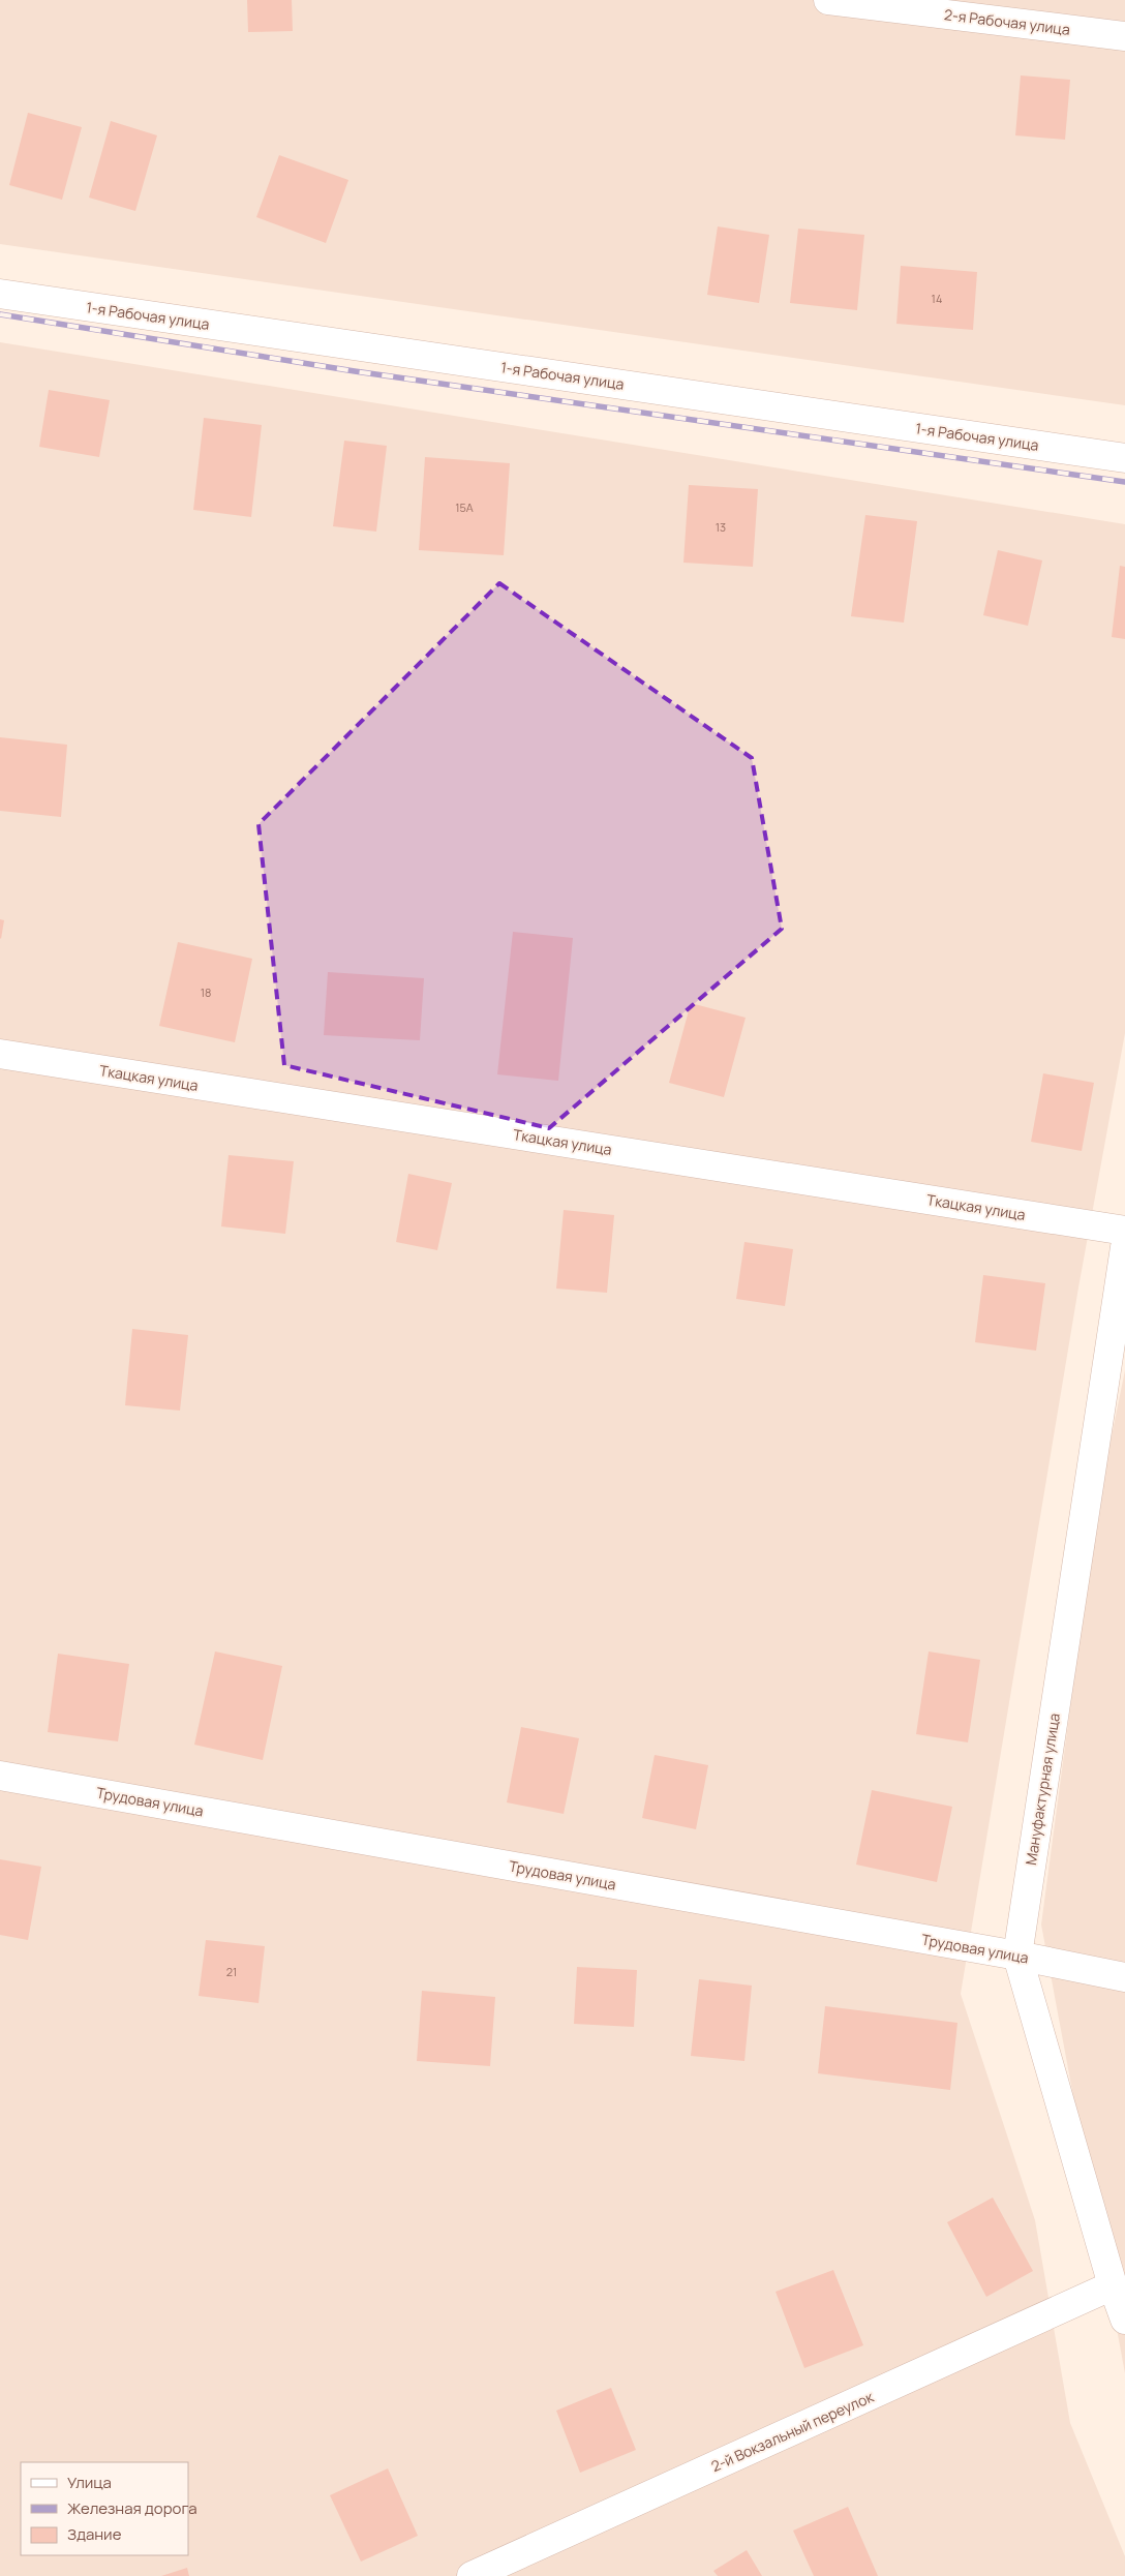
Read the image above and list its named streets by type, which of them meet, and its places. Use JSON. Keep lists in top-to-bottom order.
{
  "streets": {
    "street": [
      "2-я Рабочая улица",
      "1-я Рабочая улица",
      "Ткацкая улица",
      "Мануфактурная улица",
      "Трудовая улица",
      "2-й Вокзальный переулок"
    ]
  },
  "crossings": [
    ["Мануфактурная улица", "Трудовая улица"],
    ["Мануфактурная улица", "2-й Вокзальный переулок"]
  ],
  "house_numbers": [
    "14",
    "15А",
    "13",
    "18",
    "21"
  ],
  "legend": ["Улица", "Железная дорога", "Здание"]
}
